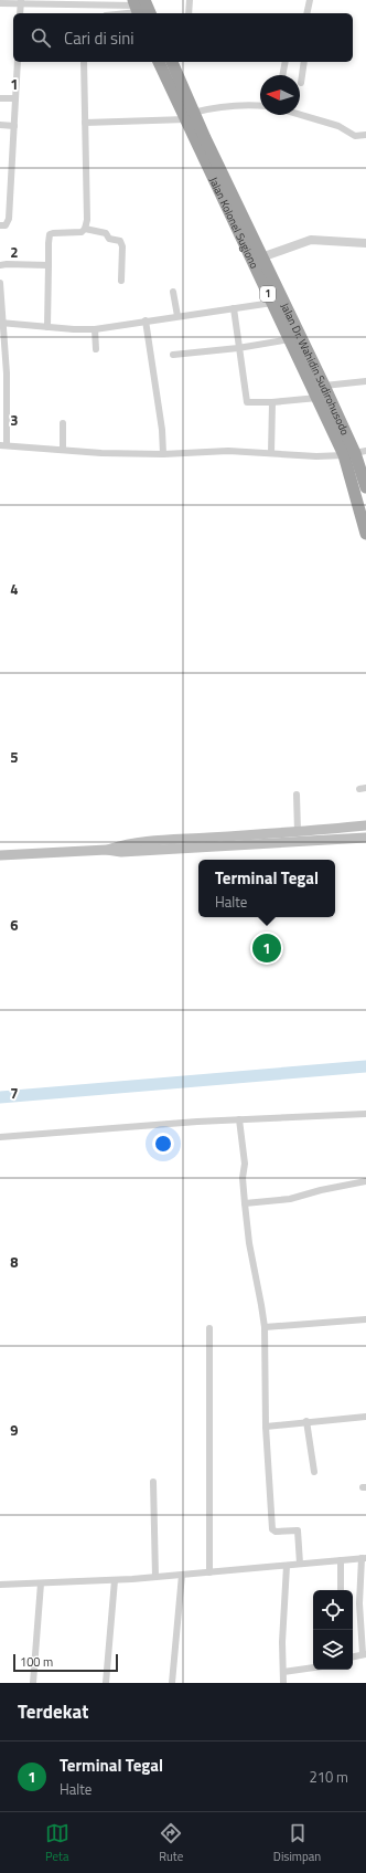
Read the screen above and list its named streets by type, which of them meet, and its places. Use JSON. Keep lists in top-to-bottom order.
{
  "streets": {
    "highway": ["Jalan Kolonel Sugiono", "1", "Jalan Dr. Wahidin Sudirohusodo"]
  },
  "crossings": [
    ["Jalan Kolonel Sugiono", "Jalan Dr. Wahidin Sudirohusodo"],
    ["1", "Jalan Dr. Wahidin Sudirohusodo"]
  ],
  "scale_bar": "100 m",
  "north": "left",
  "page": {
    "search": "Cari di sini",
    "popup": ["Terminal Tegal", "Halte"],
    "pins": "1",
    "scale": "100 m",
    "heading": "Terdekat",
    "list": [
      {
        "mark": "1",
        "name": "Terminal Tegal",
        "note": "Halte",
        "value": "210 m"
      }
    ],
    "nav": ["Peta", "Rute", "Disimpan"]
  },
  "grid": {
    "rows": [
      "1",
      "2",
      "3",
      "4",
      "5",
      "6",
      "7",
      "8",
      "9"
    ]
  }
}
